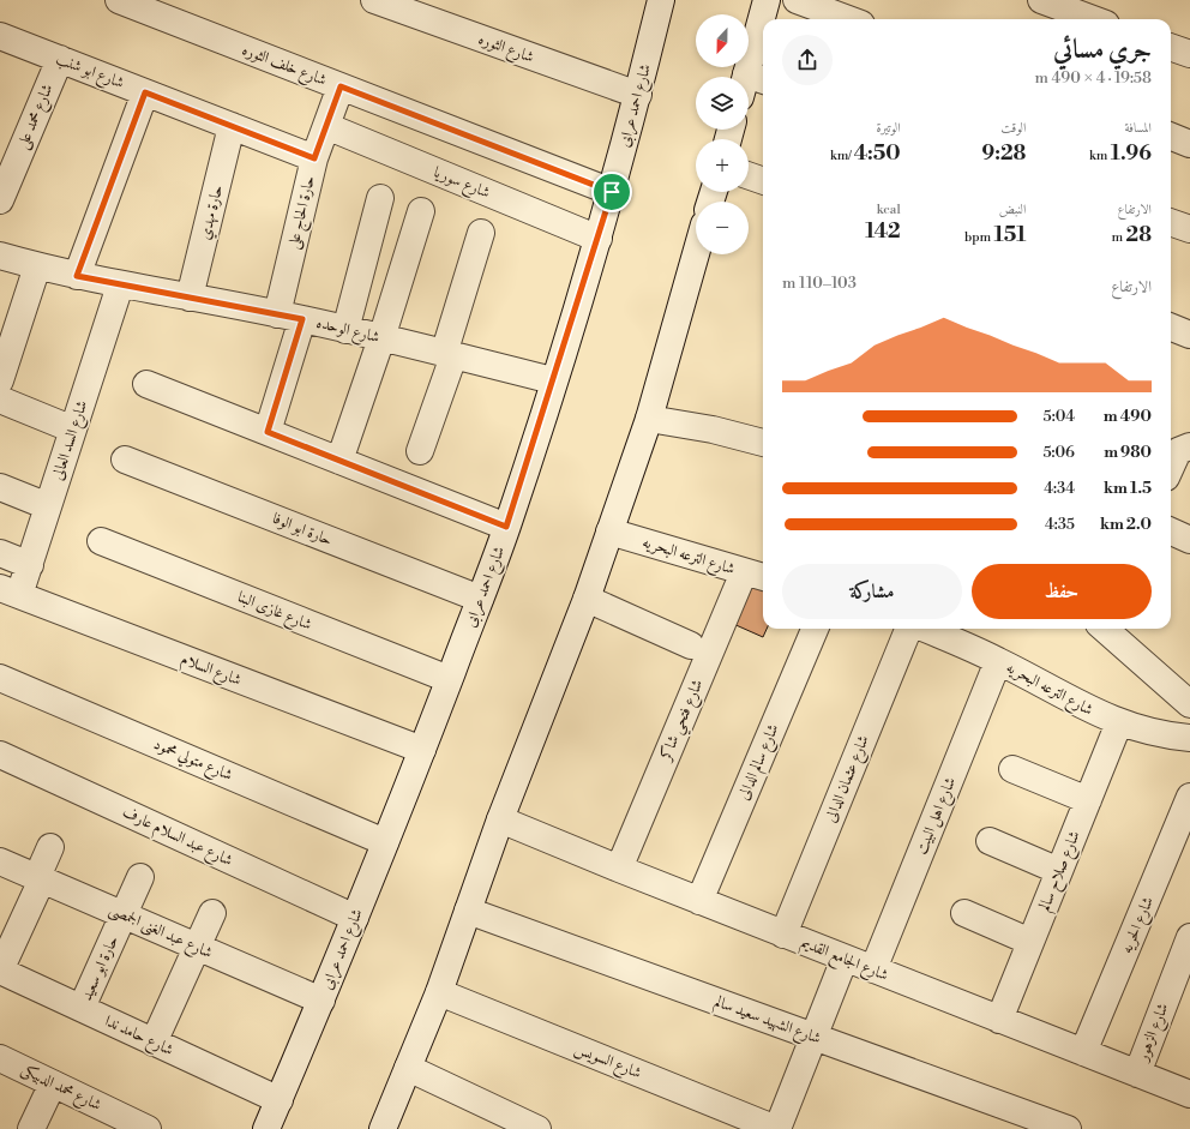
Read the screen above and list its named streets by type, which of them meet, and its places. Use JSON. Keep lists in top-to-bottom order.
{
  "streets": {
    "street": [
      "شارع الثوره",
      "شارع خلف الثوره",
      "شارع ابو شنب",
      "شارع احمد عرابى",
      "شارع محمد على",
      "شارع سوريا",
      "حارة مهدي",
      "حارة الحاج على",
      "شارع الوحده",
      "شارع السد العالى",
      "حارة ابو الوفا",
      "شارع الترعه البحريه",
      "شارع غازى البنا",
      "شارع السلام",
      "شارع فتحي شاكر",
      "شارع متولي محمود",
      "شارع سالم الدالى",
      "شارع عثمان الدالى",
      "شارع اهل البيت",
      "شارع عبد السلام عارف",
      "شارع صلاح سالم",
      "شارع الحريه",
      "شارع عبد الغنى الجمصى",
      "شارع الجامع القديم",
      "حارة ابو سعيد",
      "شارع الشهيد سعيد سالم",
      "شارع الزهور",
      "شارع حامد ندا",
      "شارع السويس",
      "شارع محمد الدبيكى"
    ]
  },
  "crossings": [
    ["شارع الثوره", "شارع احمد عرابى"],
    ["شارع خلف الثوره", "شارع احمد عرابى"],
    ["شارع خلف الثوره", "حارة الحاج على"],
    ["شارع ابو شنب", "شارع محمد على"],
    ["شارع ابو شنب", "حارة مهدي"],
    ["شارع ابو شنب", "حارة الحاج على"],
    ["شارع احمد عرابى", "شارع سوريا"],
    ["شارع احمد عرابى", "شارع الوحده"],
    ["شارع احمد عرابى", "حارة ابو الوفا"],
    ["شارع احمد عرابى", "شارع غازى البنا"],
    ["شارع احمد عرابى", "شارع السلام"],
    ["شارع احمد عرابى", "شارع متولي محمود"],
    ["شارع احمد عرابى", "شارع عبد السلام عارف"],
    ["شارع احمد عرابى", "شارع عبد الغنى الجمصى"],
    ["شارع احمد عرابى", "شارع حامد ندا"],
    ["شارع سوريا", "حارة الحاج على"],
    ["حارة مهدي", "شارع الوحده"],
    ["حارة الحاج على", "شارع الوحده"],
    ["شارع الوحده", "شارع السد العالى"],
    ["شارع السد العالى", "شارع السلام"],
    ["شارع الترعه البحريه", "شارع فتحي شاكر"],
    ["شارع الترعه البحريه", "شارع اهل البيت"],
    ["شارع الترعه البحريه", "شارع صلاح سالم"],
    ["شارع فتحي شاكر", "شارع الجامع القديم"],
    ["شارع سالم الدالى", "شارع الجامع القديم"],
    ["شارع عثمان الدالى", "شارع الجامع القديم"],
    ["شارع اهل البيت", "شارع الجامع القديم"],
    ["شارع صلاح سالم", "شارع الجامع القديم"],
    ["شارع الحريه", "شارع الجامع القديم"],
    ["شارع عبد الغنى الجمصى", "حارة ابو سعيد"],
    ["شارع الجامع القديم", "شارع الزهور"],
    ["حارة ابو سعيد", "شارع حامد ندا"]
  ],
  "north": "bottom",
  "page": {
    "map_buttons": ["+", "−"],
    "heading": ["جري مسائي", "19:58 · 4 × 490 m"],
    "stats": [
      ["المسافة", "1.96 km"],
      ["الوقت", "9:28"],
      ["الوتيرة", "4:50 /km"],
      ["الارتفاع", "28 m"],
      ["النبض", "151 bpm"],
      ["kcal", "142"]
    ],
    "chart": ["الارتفاع", "103–110 m"],
    "list": [
      {
        "name": "490 m",
        "note": "5:04"
      },
      {
        "name": "980 m",
        "note": "5:06"
      },
      {
        "name": "1.5 km",
        "note": "4:34"
      },
      {
        "name": "2.0 km",
        "note": "4:35"
      }
    ],
    "buttons": ["حفظ", "مشاركة"]
  }
}
